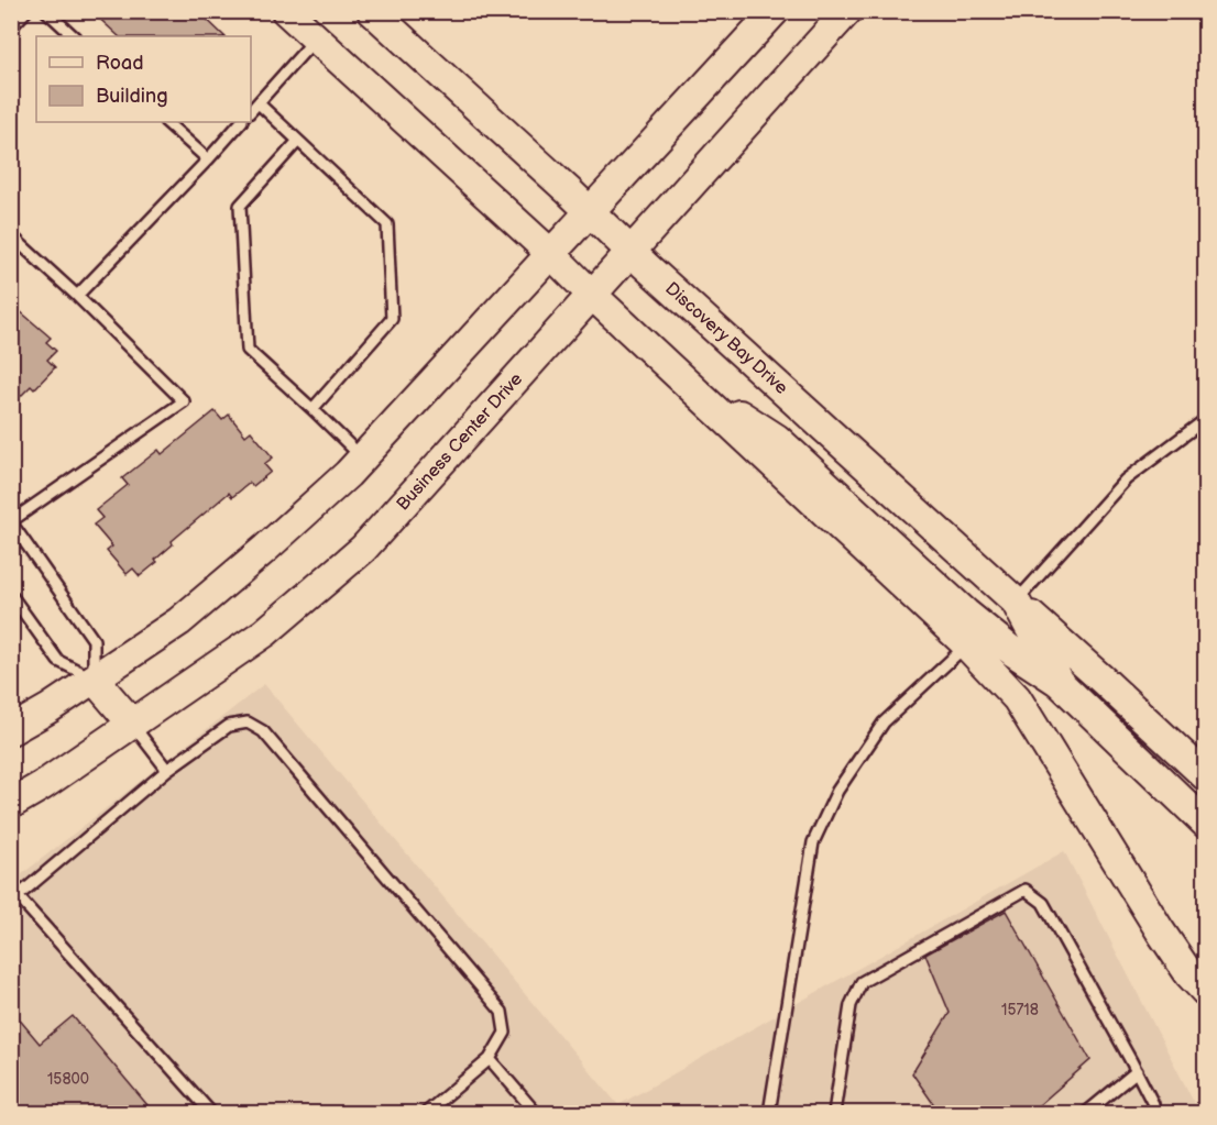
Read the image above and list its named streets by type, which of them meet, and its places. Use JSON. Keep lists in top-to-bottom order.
{
  "streets": {
    "street": ["Discovery Bay Drive", "Business Center Drive"]
  },
  "crossings": [
    ["Discovery Bay Drive", "Business Center Drive"]
  ],
  "house_numbers": ["15718", "15800"],
  "legend": ["Road", "Building"]
}
